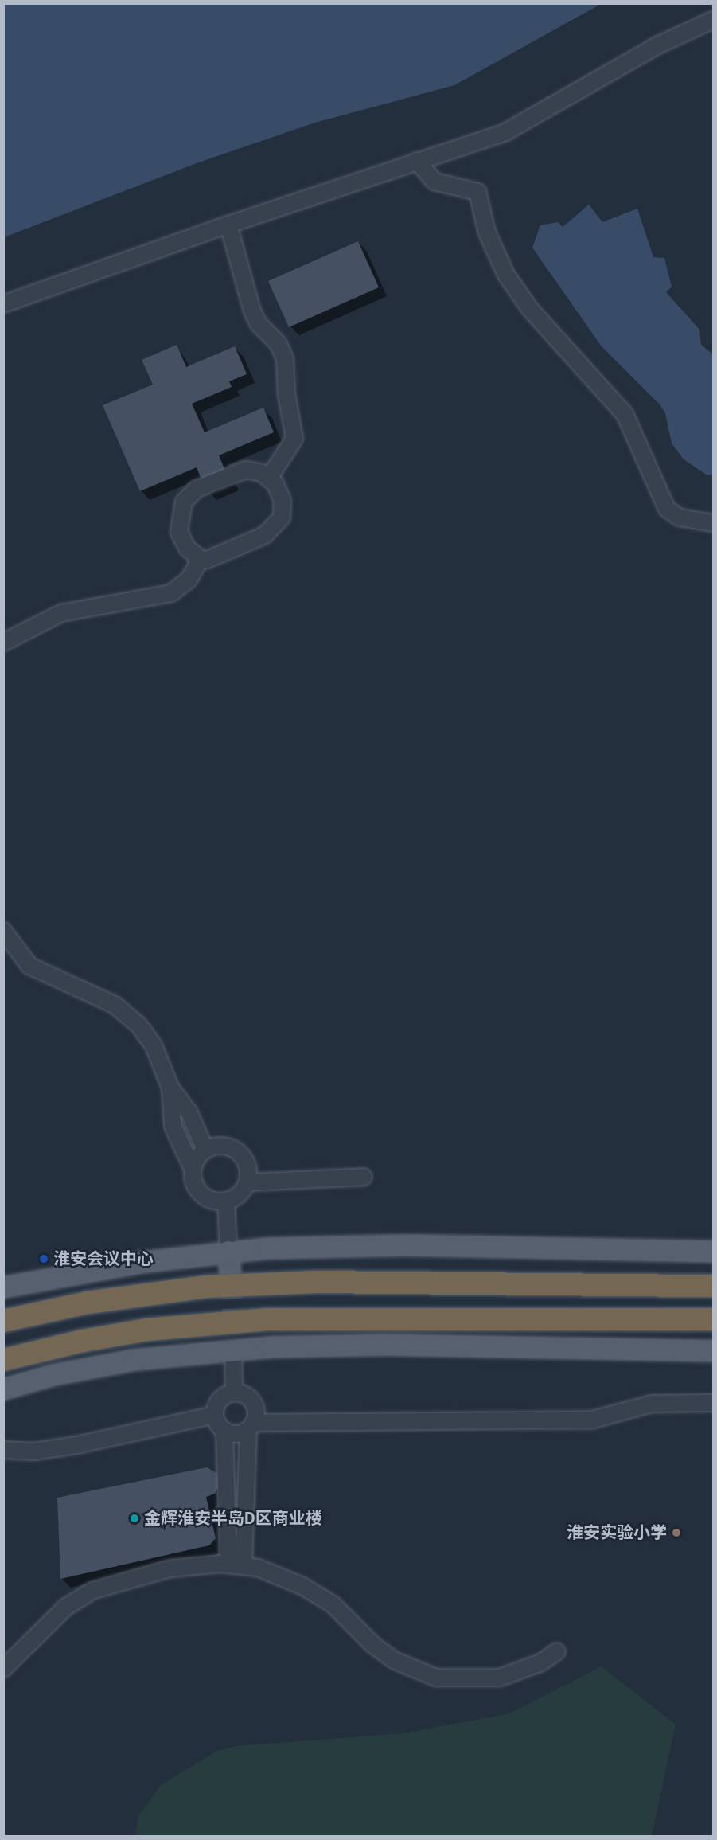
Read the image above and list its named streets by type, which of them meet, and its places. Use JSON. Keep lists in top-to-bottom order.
{
  "places": ["淮安会议中心", "金辉淮安半岛D区商业楼", "淮安实验小学"]
}
